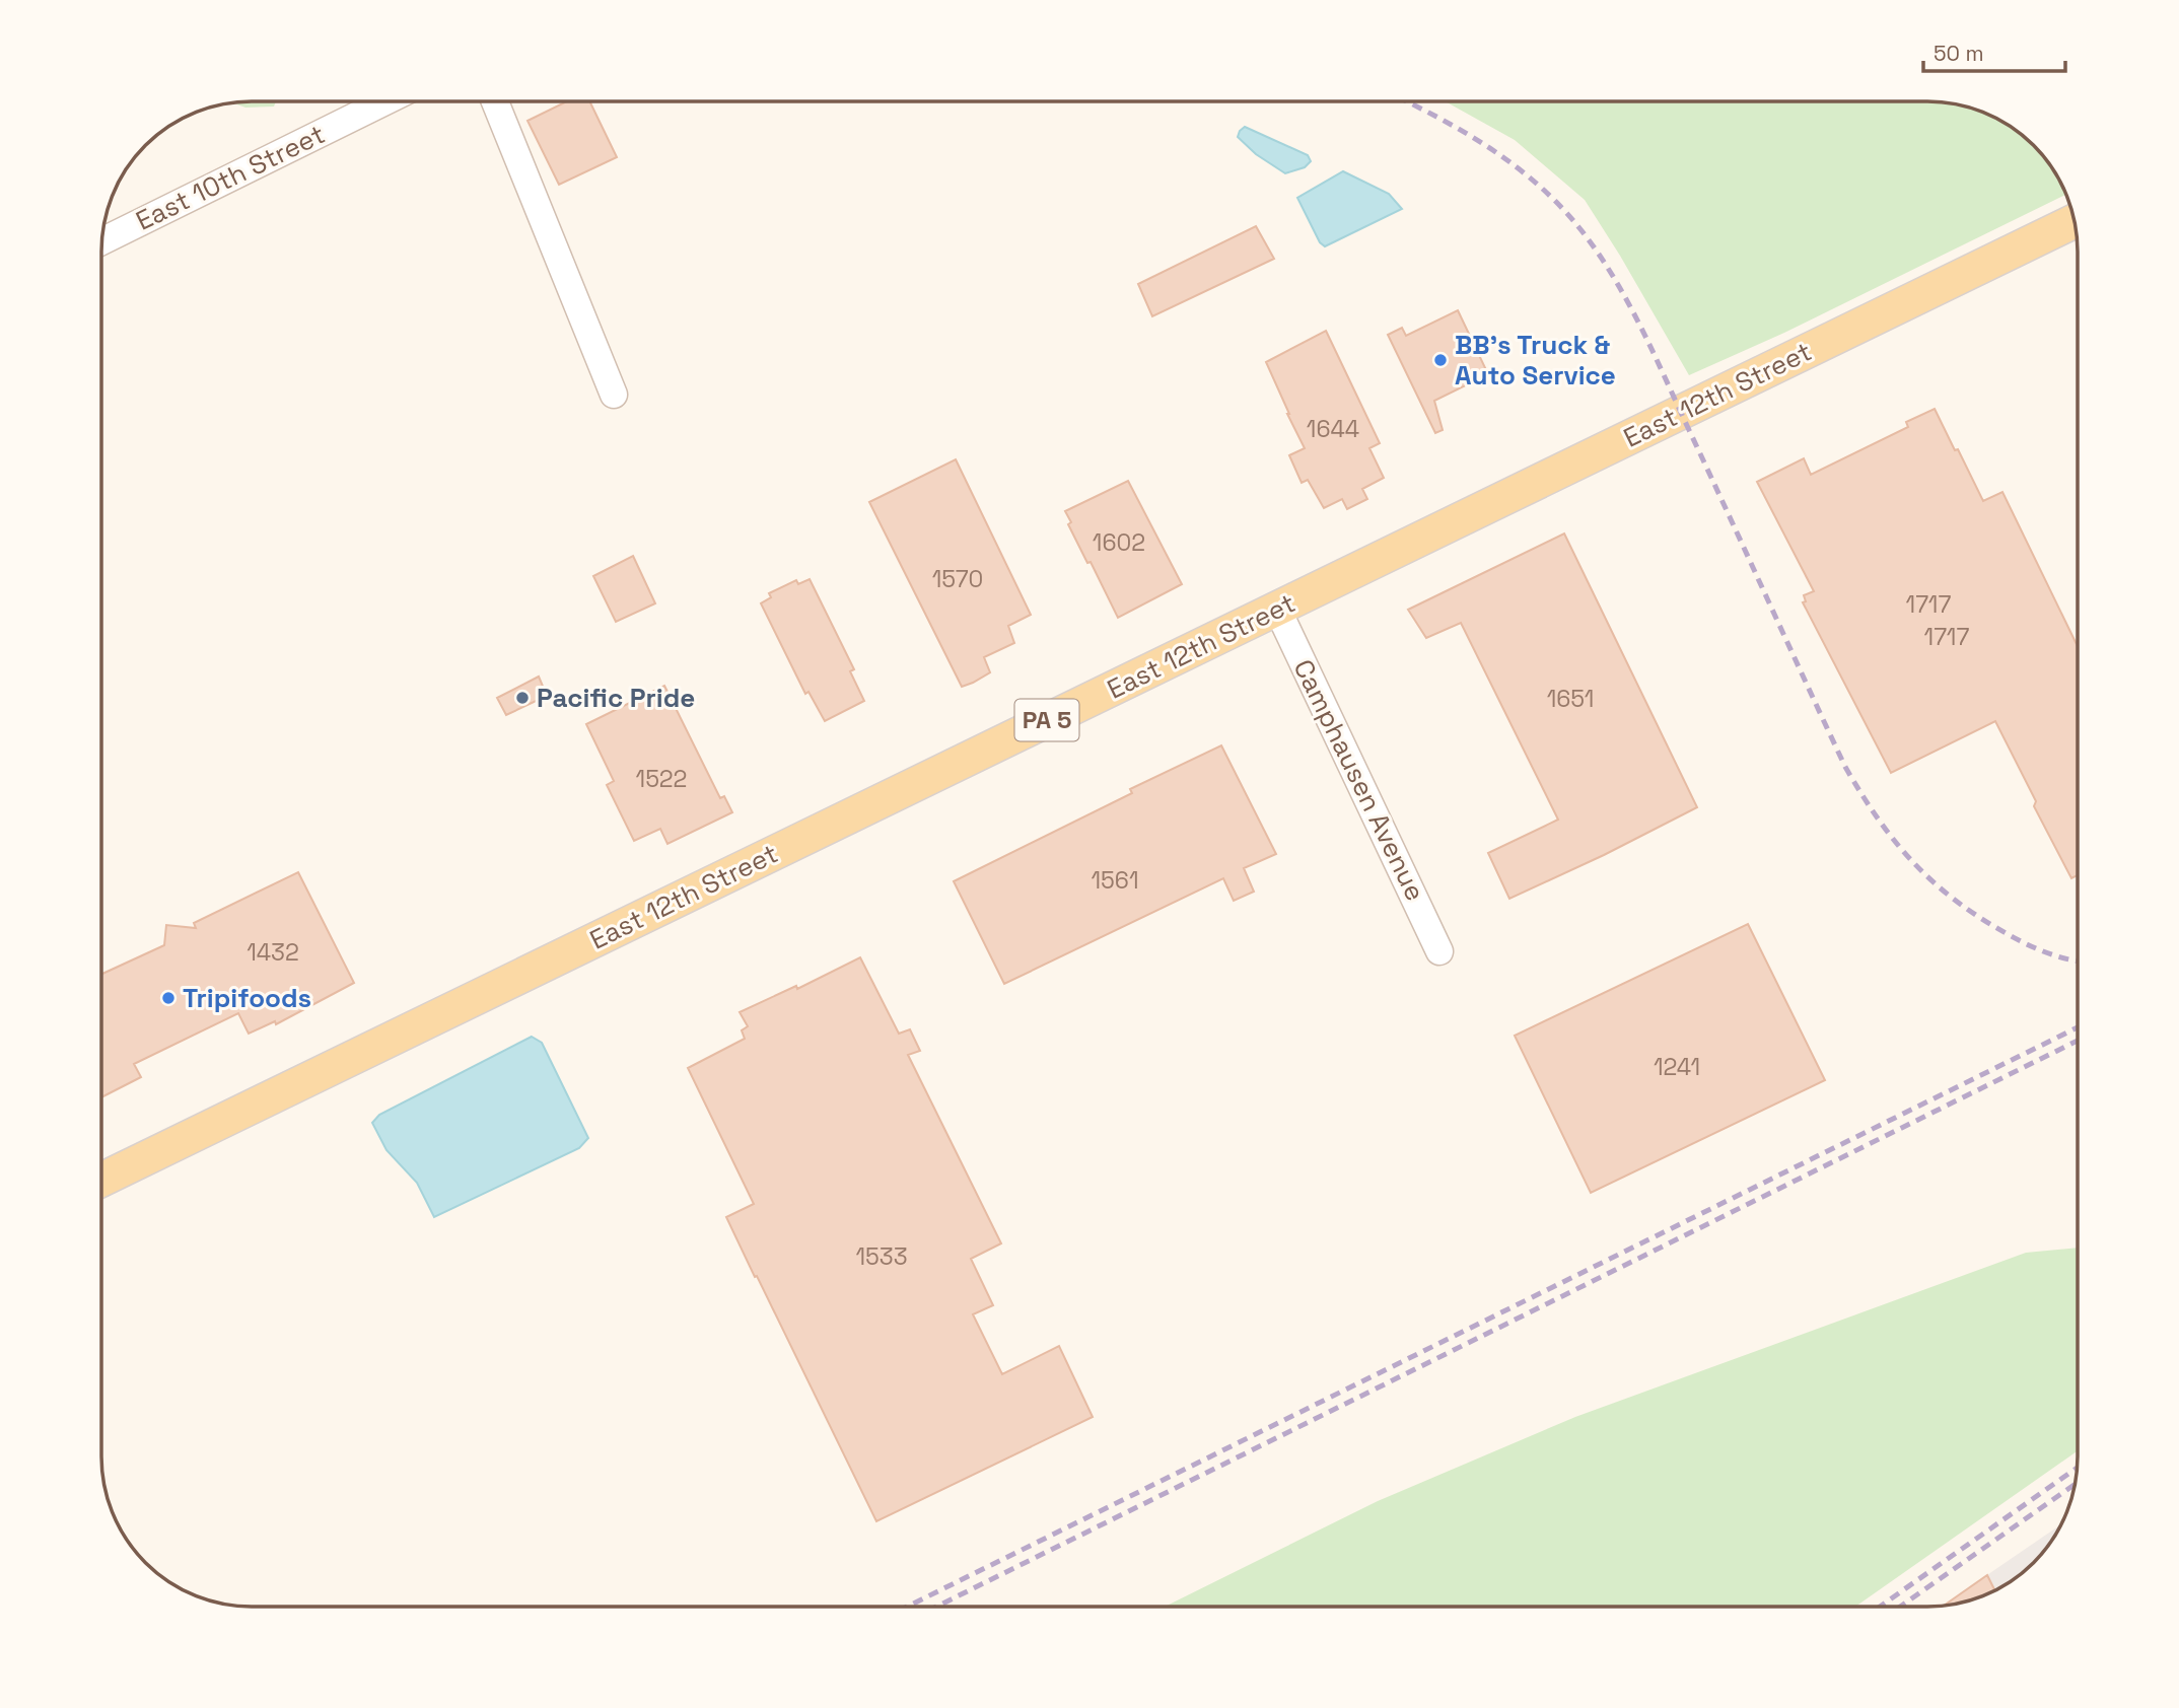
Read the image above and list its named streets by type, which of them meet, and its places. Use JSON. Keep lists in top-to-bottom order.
{
  "streets": {
    "main road": ["East 12th Street", "PA 5"],
    "street": ["East 10th Street", "Camphausen Avenue"]
  },
  "crossings": [
    ["East 12th Street", "Camphausen Avenue"]
  ],
  "places": ["BB's Truck & Auto Service", "Pacific Pride", "Tripifoods"],
  "house_numbers": [
    "1644",
    "1602",
    "1570",
    "1717",
    "1717",
    "1651",
    "1522",
    "1561",
    "1432",
    "1241",
    "1533"
  ],
  "scale_bar": "50 m"
}
